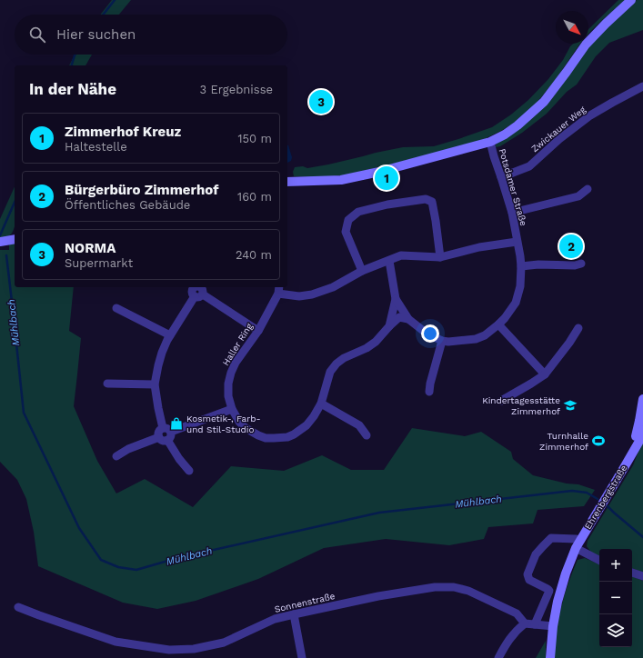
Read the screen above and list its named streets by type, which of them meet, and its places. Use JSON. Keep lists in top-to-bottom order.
{
  "streets": {
    "street": [
      "Zwickauer Weg",
      "Potsdamer Straße",
      "Haller Ring",
      "Ehrenbergstraße",
      "Sonnenstraße"
    ]
  },
  "crossings": [
    ["Zwickauer Weg", "Potsdamer Straße"],
    ["Potsdamer Straße", "Haller Ring"]
  ],
  "water": ["Mühlbach"],
  "places": {
    "school or university": ["Kindertagesstätte Zimmerhof"],
    "shop": ["Kosmetik-, Farb- und Stil-Studio"],
    "sports": ["Turnhalle Zimmerhof"]
  },
  "north": "bottom right",
  "page": {
    "search": "Hier suchen",
    "heading": ["In der Nähe", "3 Ergebnisse"],
    "pins": ["3", "1", "2"],
    "list": [
      {
        "mark": "1",
        "name": "Zimmerhof Kreuz",
        "note": "Haltestelle",
        "value": "150 m"
      },
      {
        "mark": "2",
        "name": "Bürgerbüro Zimmerhof",
        "note": "Öffentliches Gebäude",
        "value": "160 m"
      },
      {
        "mark": "3",
        "name": "NORMA",
        "note": "Supermarkt",
        "value": "240 m"
      }
    ],
    "map_buttons": ["+", "−"]
  }
}
